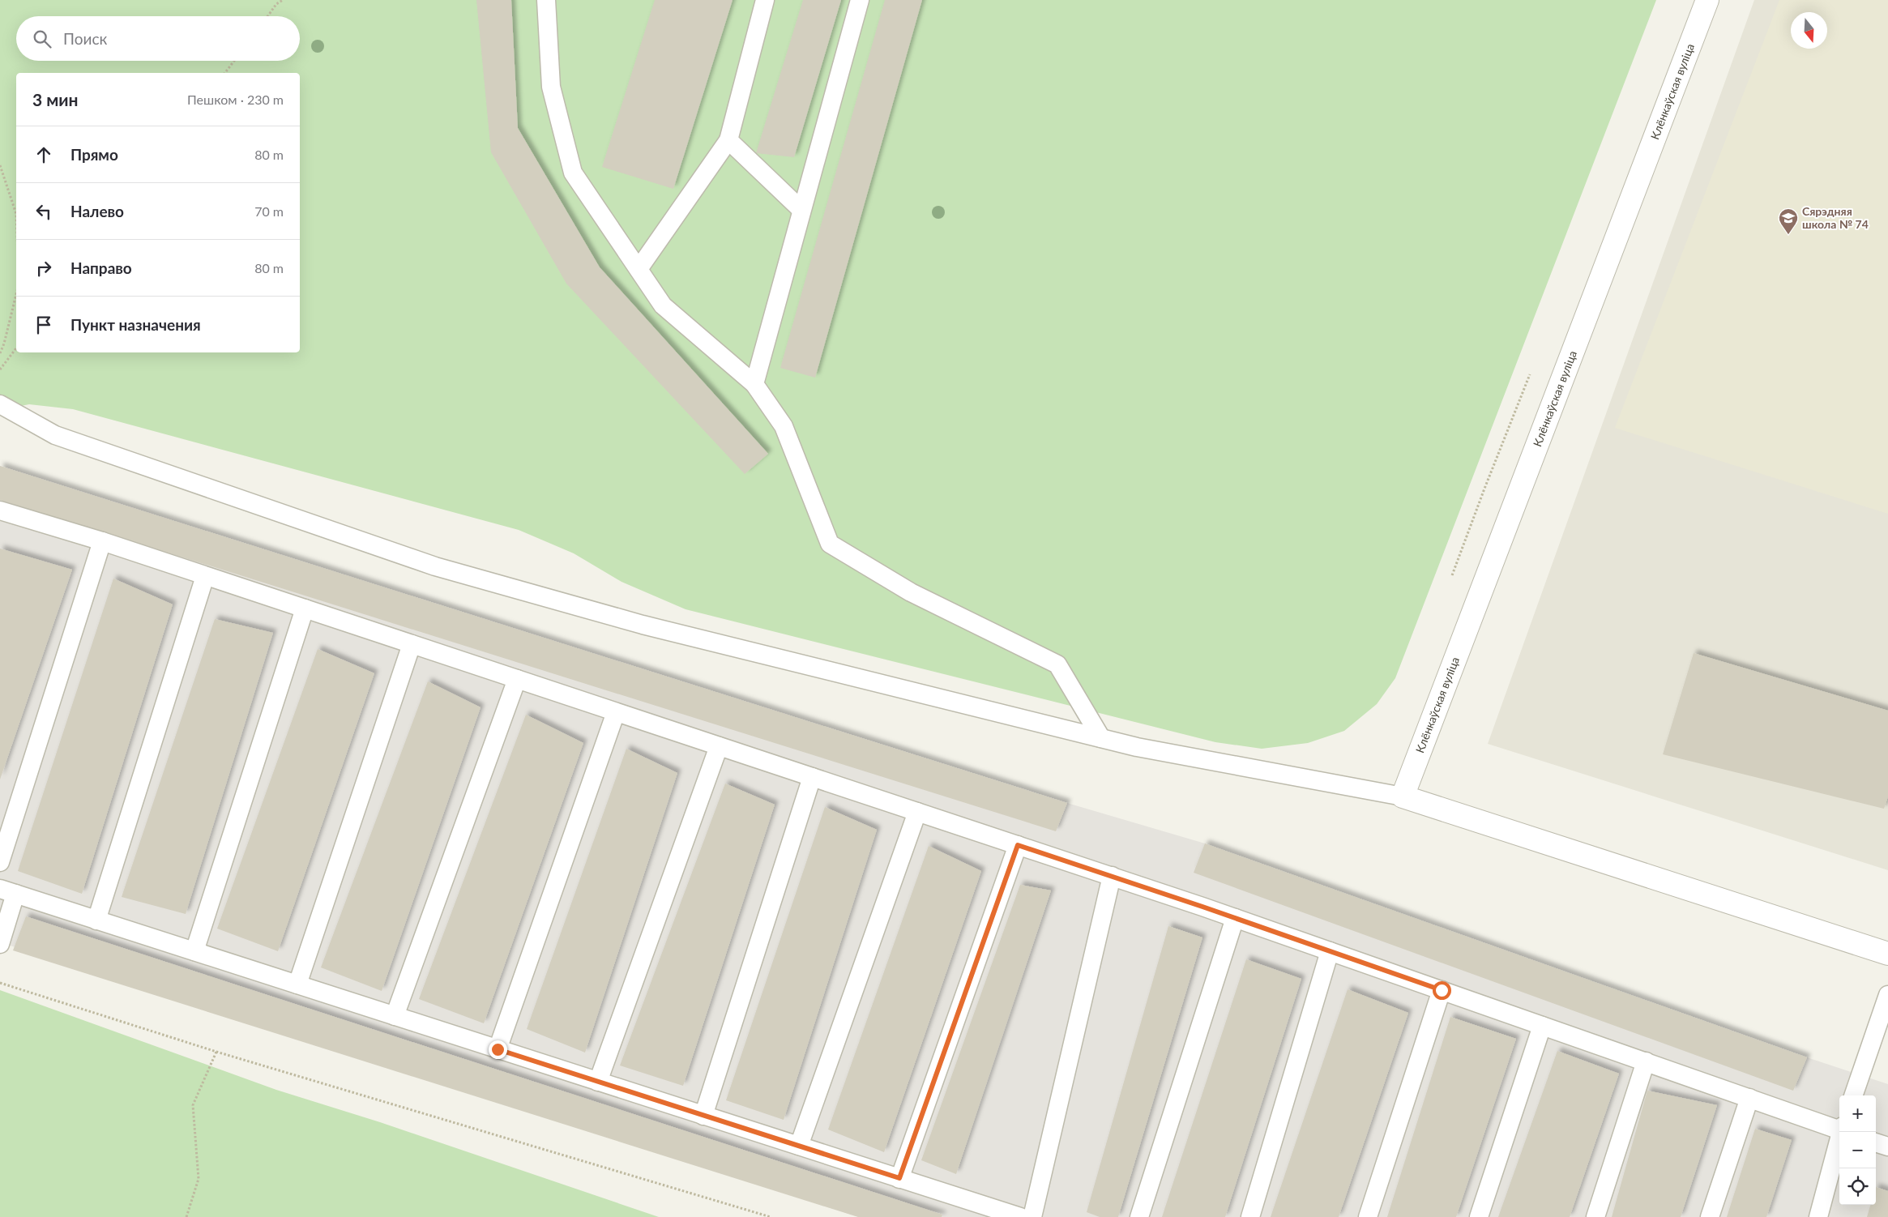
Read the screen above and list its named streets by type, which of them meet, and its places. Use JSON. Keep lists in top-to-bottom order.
{
  "streets": {
    "street": ["Клёнкаўская вуліца"]
  },
  "places": {
    "school or university": ["Сярэдняя школа № 74"]
  },
  "north": "bottom",
  "page": {
    "search": "Поиск",
    "heading": ["3 мин", "Пешком · 230 m"],
    "list": [
      ["Прямо", "80 m"],
      ["Налево", "70 m"],
      ["Направо", "80 m"],
      "Пункт назначения"
    ],
    "map_buttons": ["+", "−"]
  }
}
